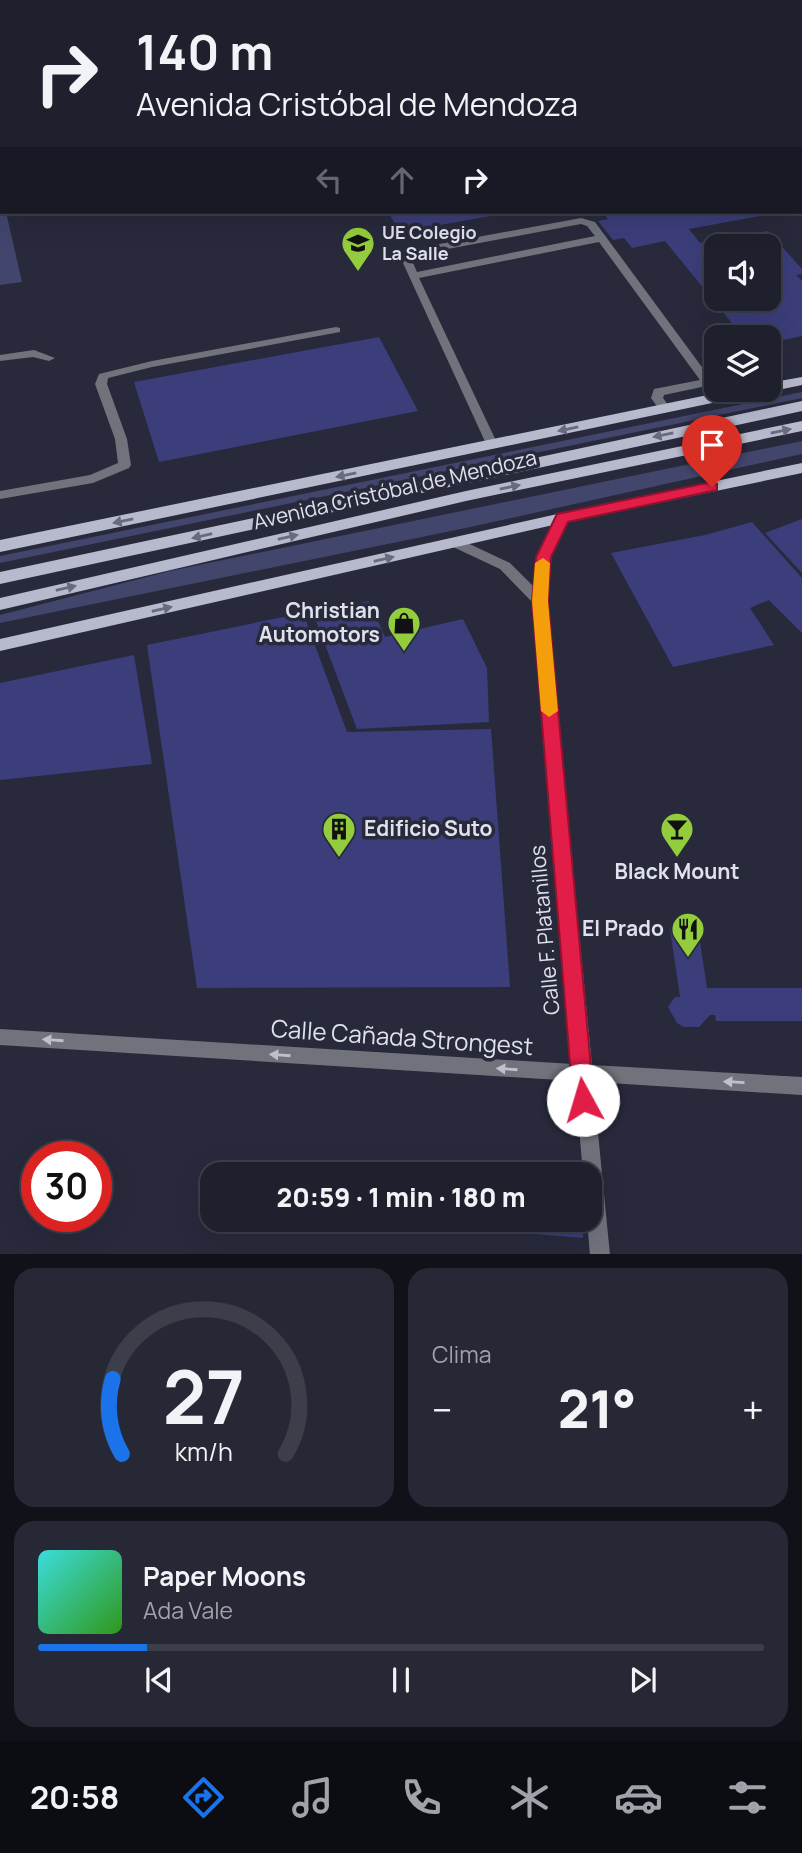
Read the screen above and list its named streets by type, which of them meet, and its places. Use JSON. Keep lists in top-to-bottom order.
{
  "streets": {
    "main road": ["Avenida Cristóbal de Mendoza"],
    "street": ["Calle F. Platanillos", "Calle Cañada Strongest"]
  },
  "crossings": [
    ["Calle F. Platanillos", "Calle Cañada Strongest"]
  ],
  "one_way": ["Calle Cañada Strongest"],
  "places": {
    "school or university": ["UE Colegio La Salle"],
    "shop": ["Christian Automotors"],
    "building": ["Edificio Suto"],
    "bar": ["Black Mount"],
    "restaurant": ["El Prado"]
  },
  "page": {
    "turn": ["140 m", "Avenida Cristóbal de Mendoza"],
    "limit": "30",
    "trip": "20:59 · 1 min · 180 m",
    "tile": "Clima",
    "heat": ["−", "21°", "+"],
    "song": ["Paper Moons", "Ada Vale"],
    "tabs": "20:58",
    "gauge": ["27", "km/h"]
  }
}
